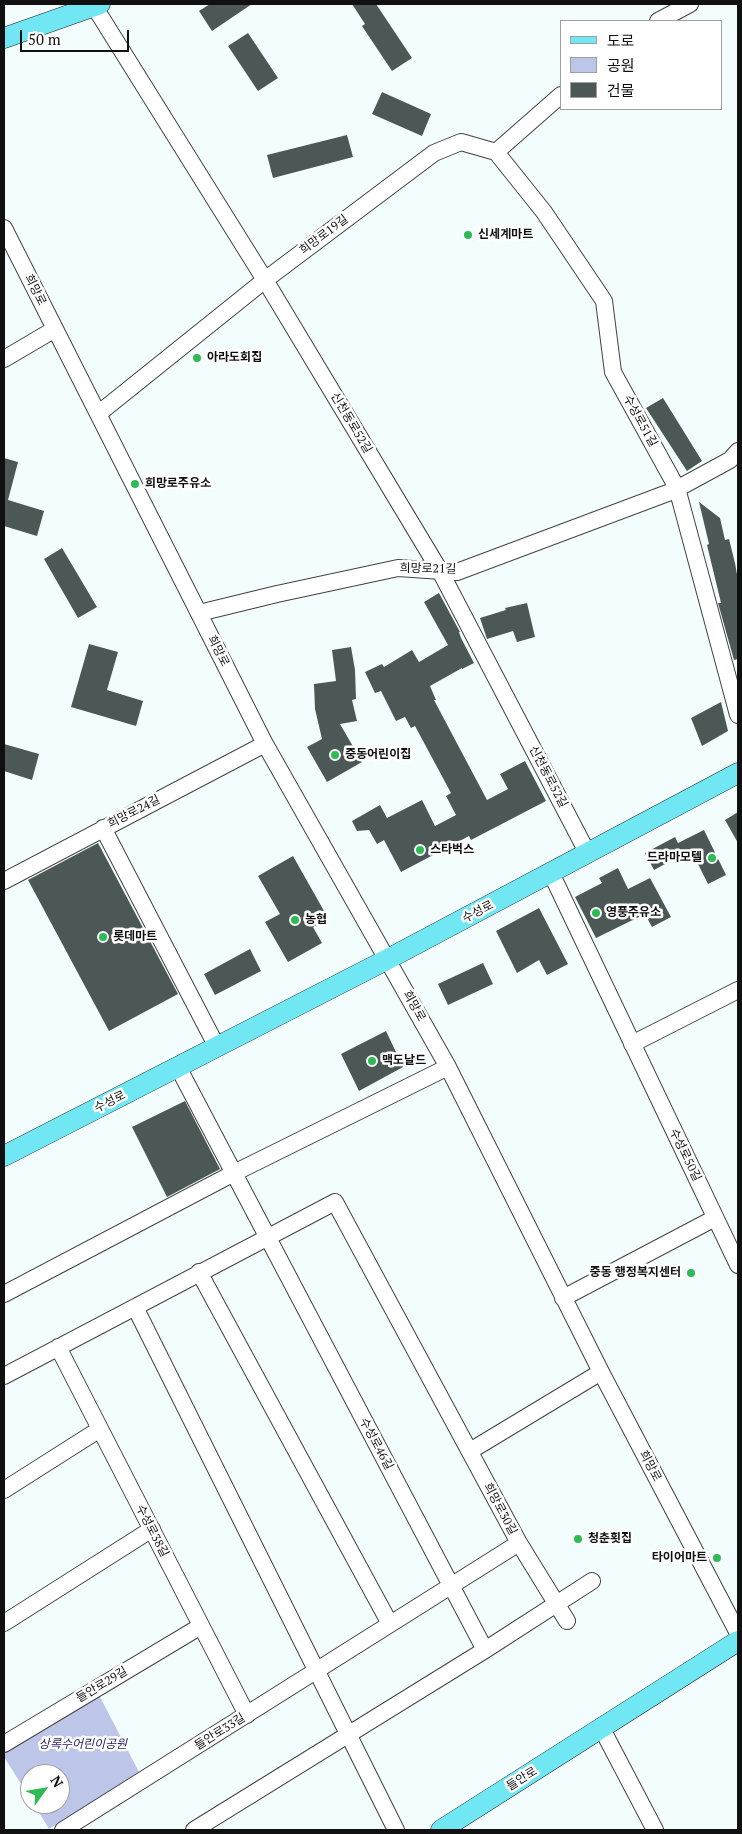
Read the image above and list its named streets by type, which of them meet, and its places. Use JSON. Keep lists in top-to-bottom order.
{
  "streets": {
    "main road": ["수성로", "들안로"],
    "street": [
      "희망로19길",
      "희망로",
      "수성로51길",
      "신천동로52길",
      "희망로21길",
      "희망로24길",
      "수성로50길",
      "수성로46길",
      "희망로30길",
      "수성로38길",
      "들안로29길",
      "들안로33길"
    ]
  },
  "crossings": [
    ["희망로19길", "희망로"],
    ["희망로19길", "수성로51길"],
    ["희망로19길", "신천동로52길"],
    ["희망로", "희망로21길"],
    ["희망로", "희망로24길"],
    ["희망로", "수성로"],
    ["수성로51길", "희망로21길"],
    ["신천동로52길", "희망로21길"],
    ["신천동로52길", "수성로"],
    ["수성로", "수성로50길"],
    ["수성로", "수성로46길"],
    ["수성로46길", "희망로30길"],
    ["희망로30길", "들안로33길"],
    ["수성로38길", "들안로29길"],
    ["수성로38길", "들안로33길"]
  ],
  "parks": ["상록수어린이공원"],
  "places": [
    "신세계마트",
    "아라도회집",
    "희망로주유소",
    "중동어린이집",
    "스타벅스",
    "드라마모텔",
    "영풍주유소",
    "농협",
    "롯데마트",
    "맥도날드",
    "중동 행정복지센터",
    "청춘횟집",
    "타이어마트"
  ],
  "legend": ["도로", "공원", "건물"],
  "scale_bar": "50 m",
  "north": "top right"
}
